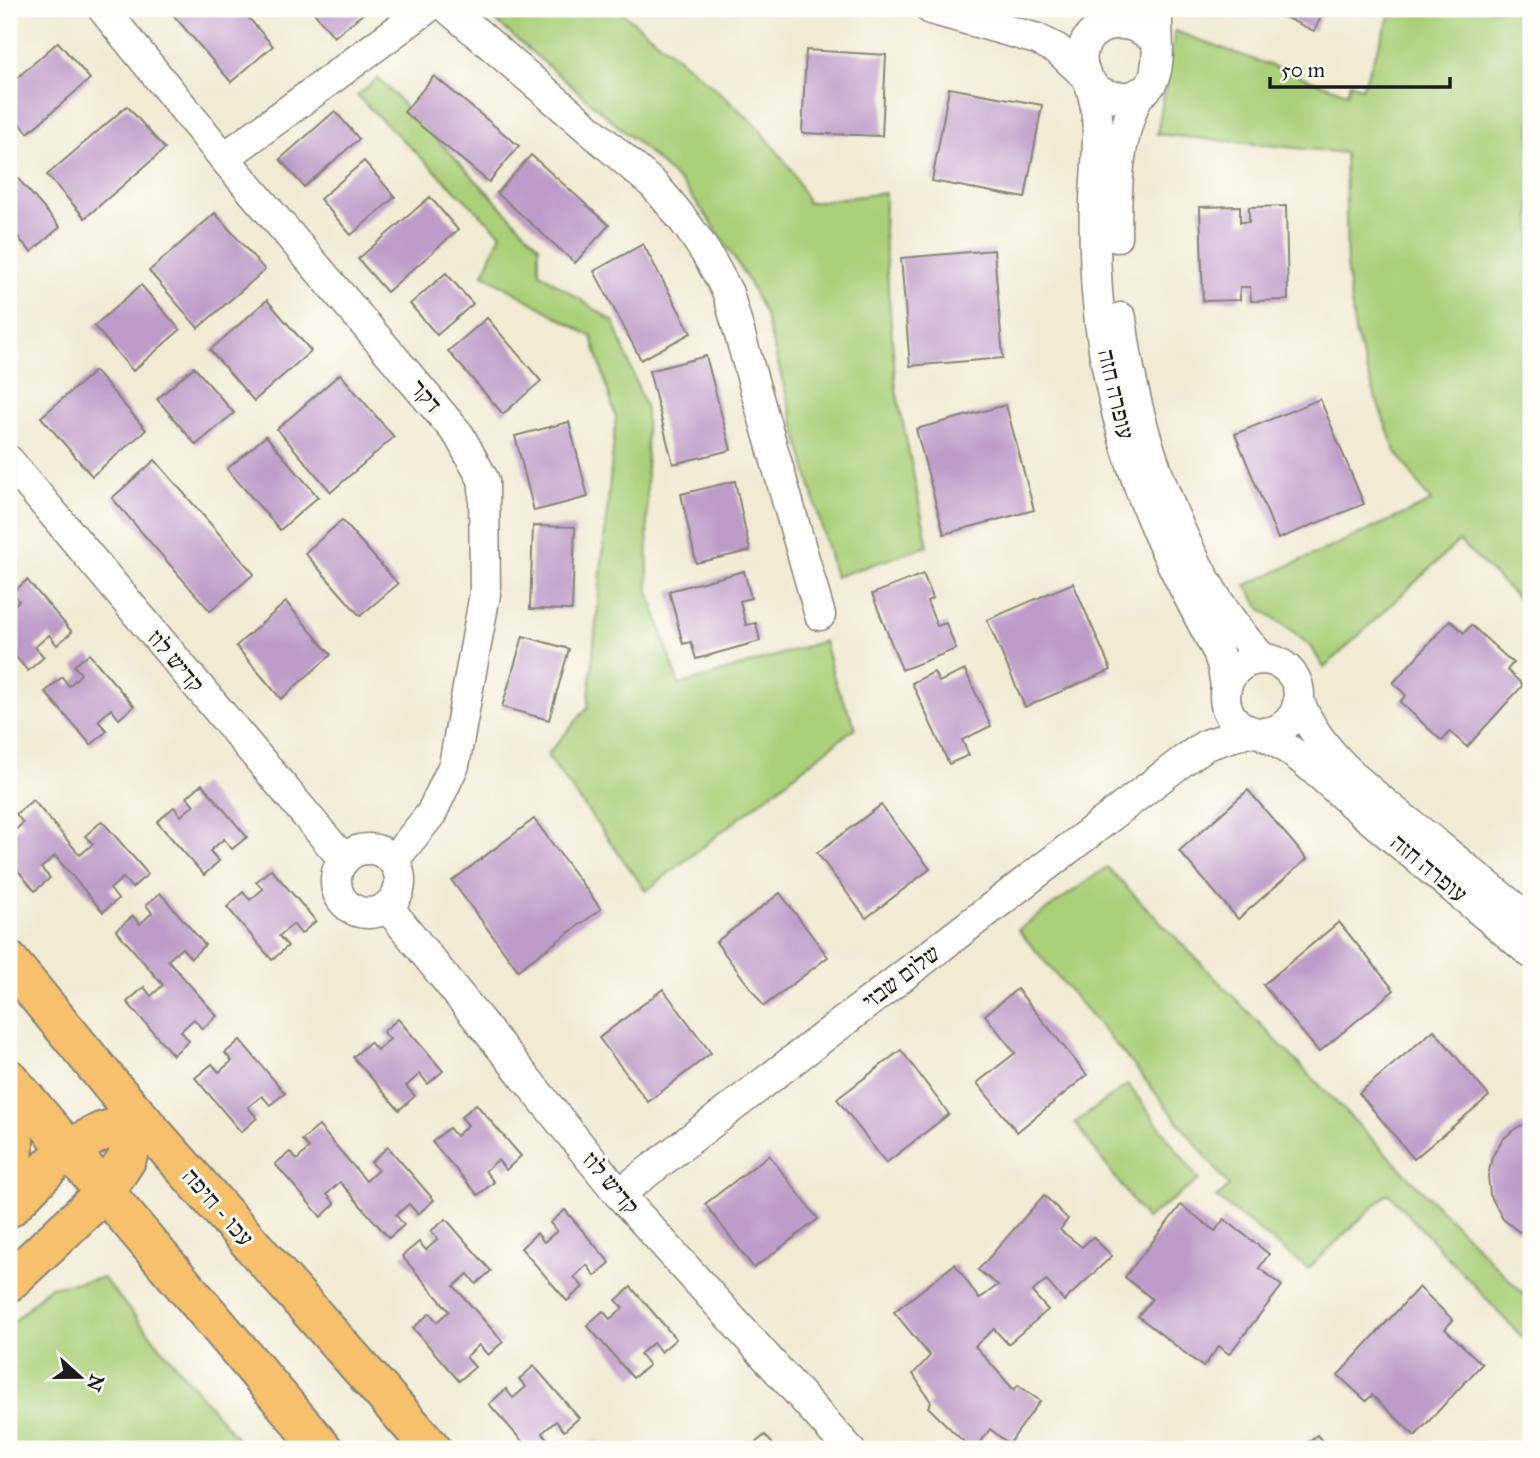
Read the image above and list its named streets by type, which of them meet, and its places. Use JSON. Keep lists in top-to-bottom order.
{
  "streets": {
    "highway": ["עכו - חיפה"],
    "street": [
      "עופרה חזה",
      "דקר",
      "קדיש לוז",
      "שלום שבזי"
    ]
  },
  "crossings": [
    ["עופרה חזה", "שלום שבזי"],
    ["דקר", "קדיש לוז"],
    ["קדיש לוז", "שלום שבזי"]
  ],
  "scale_bar": "50 m",
  "north": "right"
}
